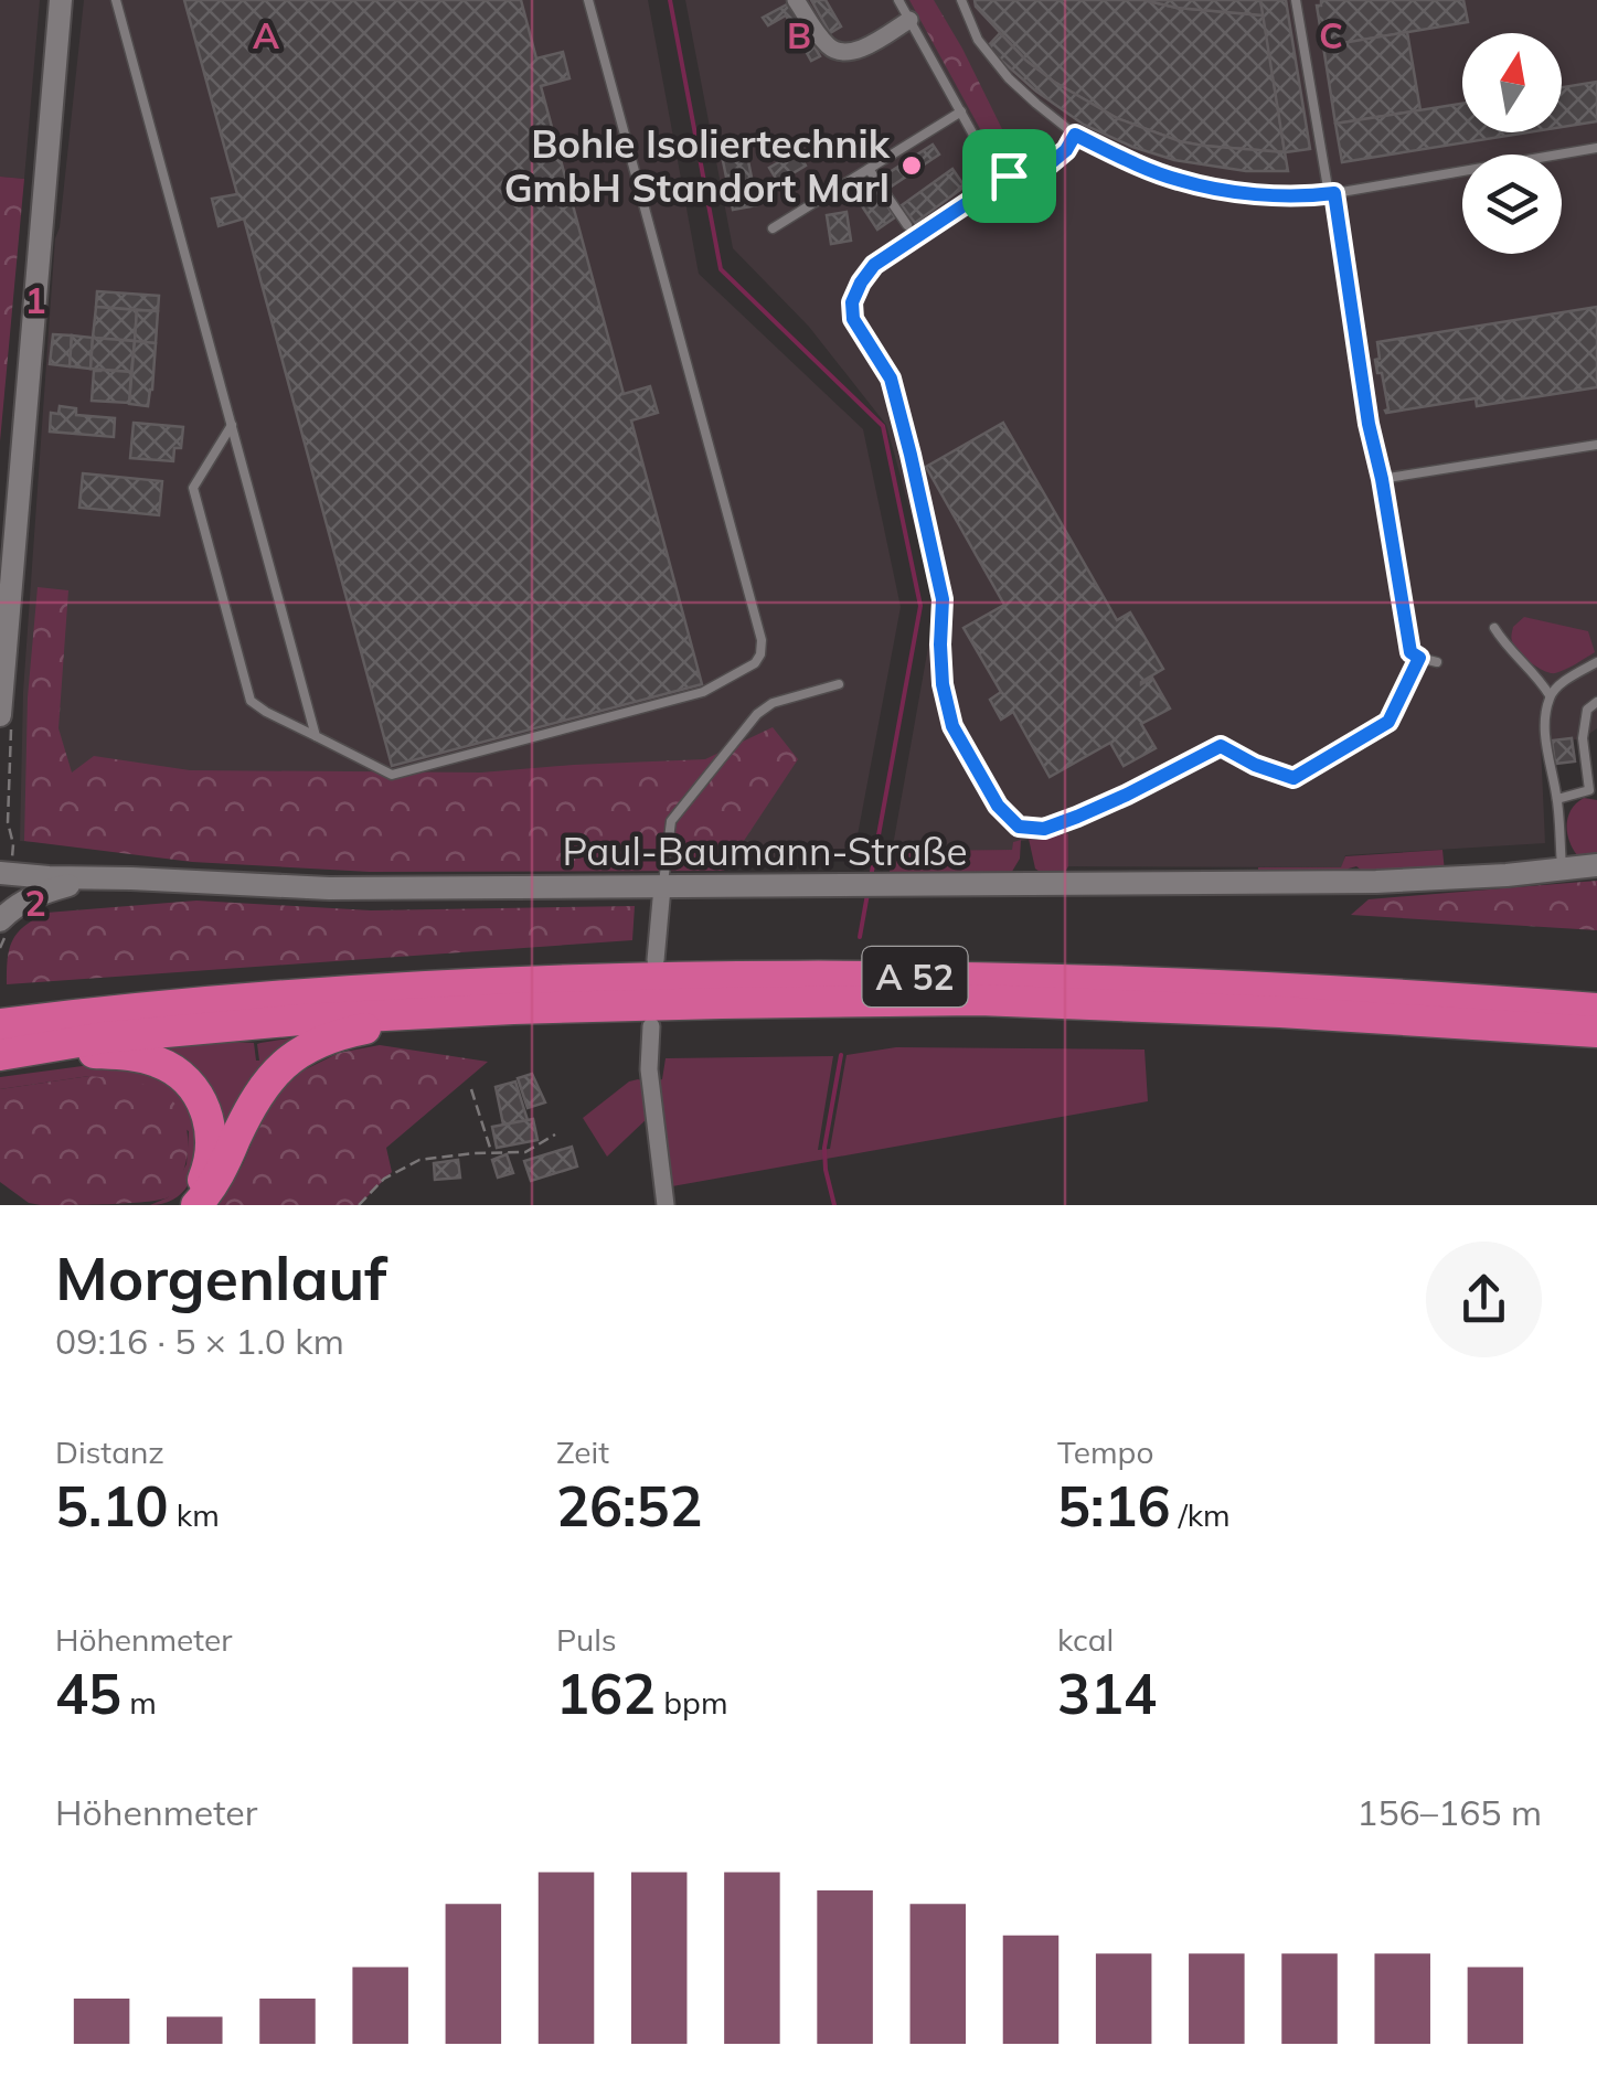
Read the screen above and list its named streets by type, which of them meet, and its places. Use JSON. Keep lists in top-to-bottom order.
{
  "streets": {
    "highway": ["A 52"],
    "main road": ["Paul-Baumann-Straße"]
  },
  "places": ["Bohle Isoliertechnik GmbH Standort Marl"],
  "north": "top",
  "page": {
    "heading": ["Morgenlauf", "09:16 · 5 × 1.0 km"],
    "stats": [
      ["Distanz", "5.10 km"],
      ["Zeit", "26:52"],
      ["Tempo", "5:16 /km"],
      ["Höhenmeter", "45 m"],
      ["Puls", "162 bpm"],
      ["kcal", "314"]
    ],
    "chart": ["Höhenmeter", "156–165 m"]
  },
  "grid": {
    "columns": ["A", "B", "C"],
    "rows": ["1", "2"]
  }
}
